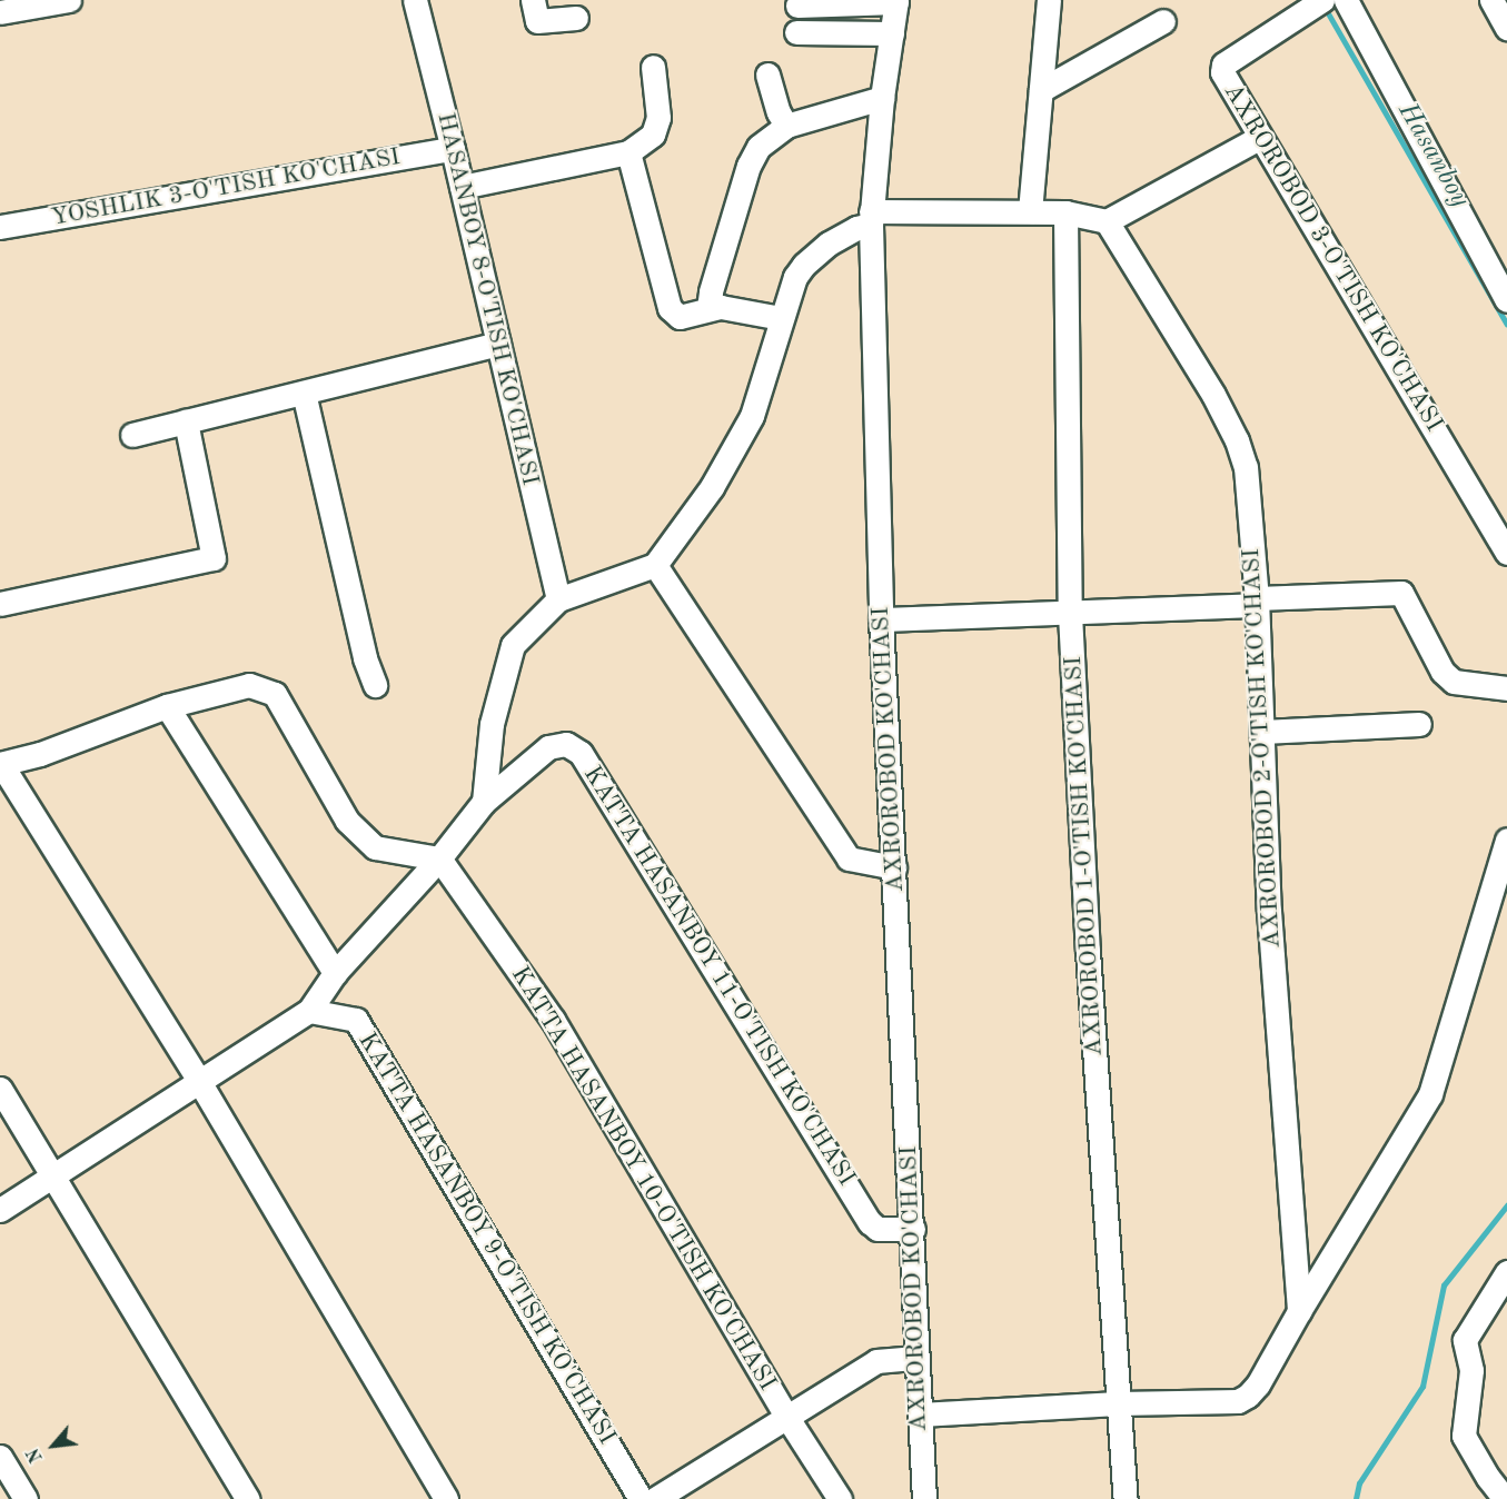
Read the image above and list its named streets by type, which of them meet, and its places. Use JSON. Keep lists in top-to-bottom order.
{
  "streets": {
    "street": [
      "YOSHLIK 3-O'TISH KO'CHASI",
      "AXROROBOD 3-O'TISH KO'CHASI",
      "HASANBOY 8-O'TISH KO'CHASI",
      "AXROROBOD 2-O'TISH KO'CHASI",
      "AXROROBOD KO'CHASI",
      "AXROROBOD 1-O'TISH KO'CHASI",
      "KATTA HASANBOY 11-O'TISH KO'CHASI",
      "KATTA HASANBOY 10-O'TISH KO'CHASI",
      "KATTA HASANBOY 9-O'TISH KO'CHASI"
    ]
  },
  "crossings": [
    ["YOSHLIK 3-O'TISH KO'CHASI", "HASANBOY 8-O'TISH KO'CHASI"],
    ["AXROROBOD KO'CHASI", "KATTA HASANBOY 11-O'TISH KO'CHASI"],
    ["KATTA HASANBOY 11-O'TISH KO'CHASI", "KATTA HASANBOY 10-O'TISH KO'CHASI"],
    ["KATTA HASANBOY 11-O'TISH KO'CHASI", "KATTA HASANBOY 9-O'TISH KO'CHASI"]
  ],
  "water": ["Hasanboy"],
  "north": "bottom left"
}
